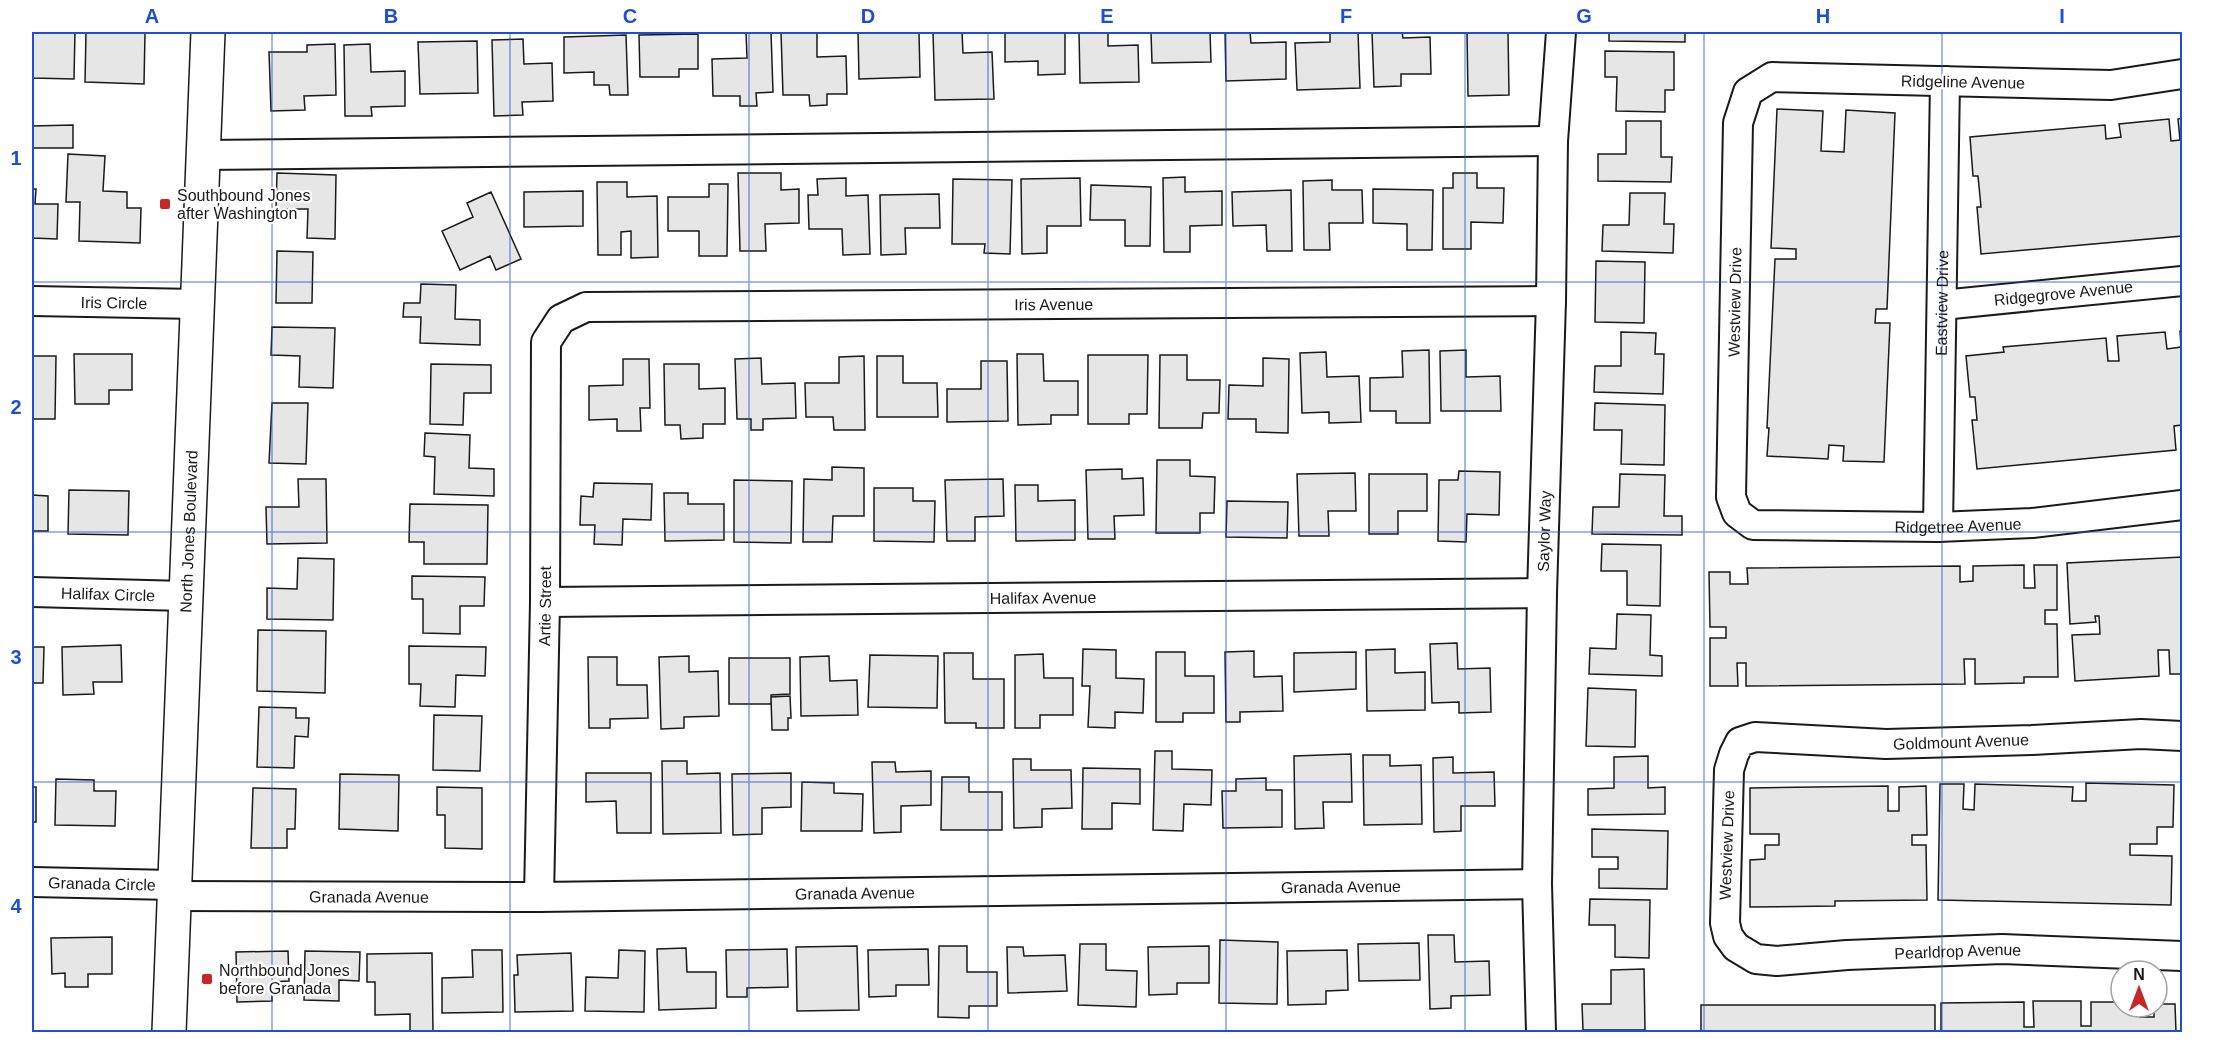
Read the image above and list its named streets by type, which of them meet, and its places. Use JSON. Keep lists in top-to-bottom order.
{
  "streets": {
    "main road": ["North Jones Boulevard"],
    "street": [
      "Ridgeline Avenue",
      "Ridgegrove Avenue",
      "Westview Drive",
      "Iris Circle",
      "Iris Avenue",
      "Eastview Drive",
      "Ridgetree Avenue",
      "Saylor Way",
      "Halifax Circle",
      "Halifax Avenue",
      "Artie Street",
      "Goldmount Avenue",
      "Granada Circle",
      "Granada Avenue",
      "Pearldrop Avenue"
    ]
  },
  "crossings": [
    ["Ridgeline Avenue", "Westview Drive"],
    ["Ridgeline Avenue", "Eastview Drive"],
    ["Ridgegrove Avenue", "Eastview Drive"],
    ["Westview Drive", "Ridgetree Avenue"],
    ["Westview Drive", "Goldmount Avenue"],
    ["Westview Drive", "Pearldrop Avenue"],
    ["Iris Circle", "North Jones Boulevard"],
    ["Iris Avenue", "Saylor Way"],
    ["Iris Avenue", "Artie Street"],
    ["Eastview Drive", "Ridgetree Avenue"],
    ["North Jones Boulevard", "Halifax Circle"],
    ["North Jones Boulevard", "Granada Circle"],
    ["North Jones Boulevard", "Granada Avenue"],
    ["Saylor Way", "Halifax Avenue"],
    ["Saylor Way", "Granada Avenue"],
    ["Halifax Avenue", "Artie Street"],
    ["Artie Street", "Granada Avenue"],
    ["Granada Circle", "Granada Avenue"]
  ],
  "places": {
    "transit": ["Southbound Jones after Washington", "Northbound Jones before Granada"]
  },
  "north": "top",
  "grid": {
    "columns": [
      "A",
      "B",
      "C",
      "D",
      "E",
      "F",
      "G",
      "H",
      "I"
    ],
    "rows": [
      "1",
      "2",
      "3",
      "4"
    ]
  }
}
